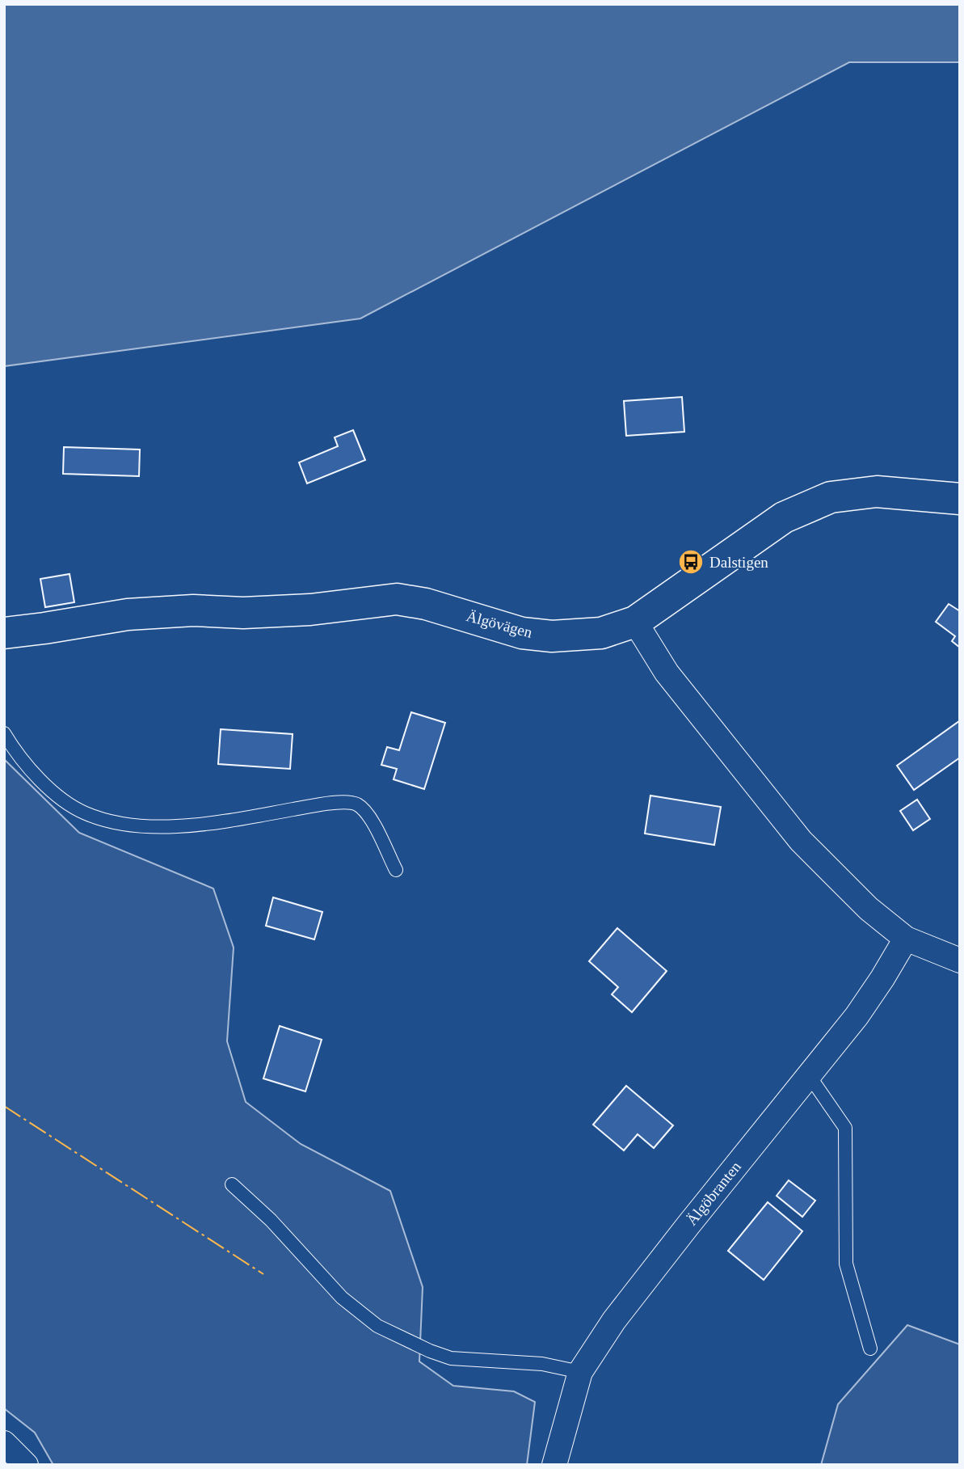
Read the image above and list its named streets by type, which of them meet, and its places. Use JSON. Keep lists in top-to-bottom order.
{
  "streets": {
    "street": ["Älgövägen", "Älgöbranten"]
  },
  "places": {
    "bus stop": ["Dalstigen"]
  }
}
